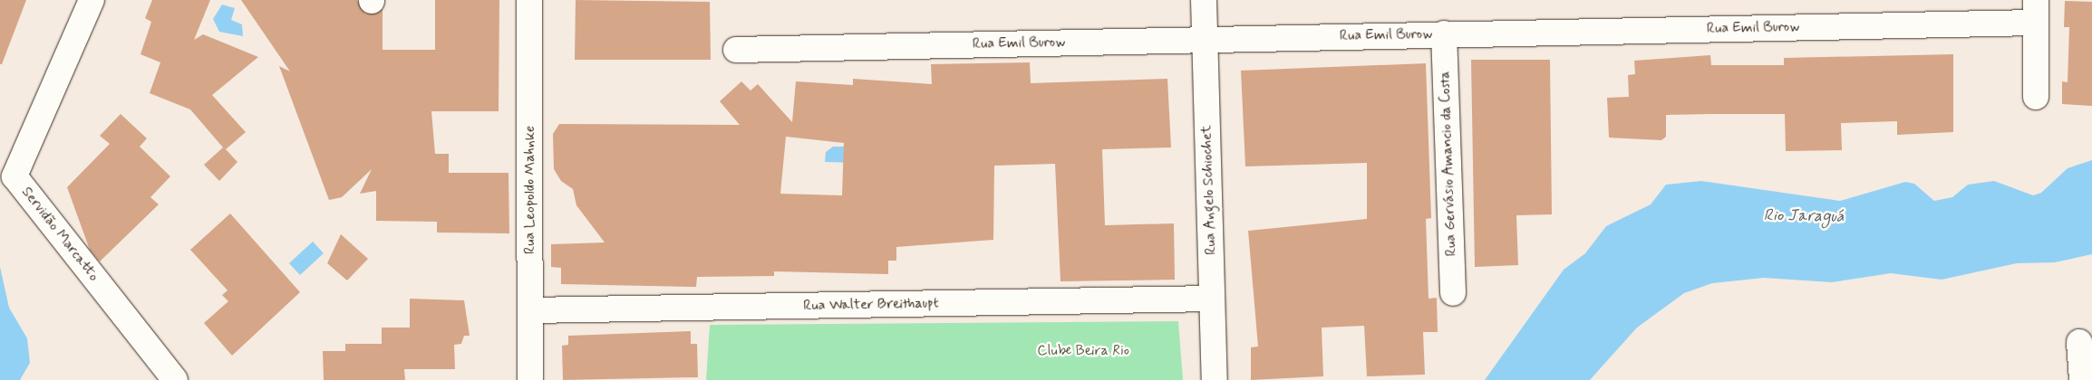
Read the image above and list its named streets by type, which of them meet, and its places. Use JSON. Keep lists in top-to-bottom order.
{
  "streets": {
    "street": [
      "Rua Emil Burow",
      "Rua Gervásio Amancio da Costa",
      "Rua Leopoldo Mahnke",
      "Rua Angelo Schiochet",
      "Servidão Marcatto",
      "Rua Walter Breithaupt"
    ]
  },
  "crossings": [
    ["Rua Emil Burow", "Rua Gervásio Amancio da Costa"],
    ["Rua Emil Burow", "Rua Angelo Schiochet"],
    ["Rua Leopoldo Mahnke", "Rua Walter Breithaupt"],
    ["Rua Angelo Schiochet", "Rua Walter Breithaupt"]
  ],
  "water": ["Rio Jaraguá"],
  "parks": ["Clube Beira Rio"]
}
